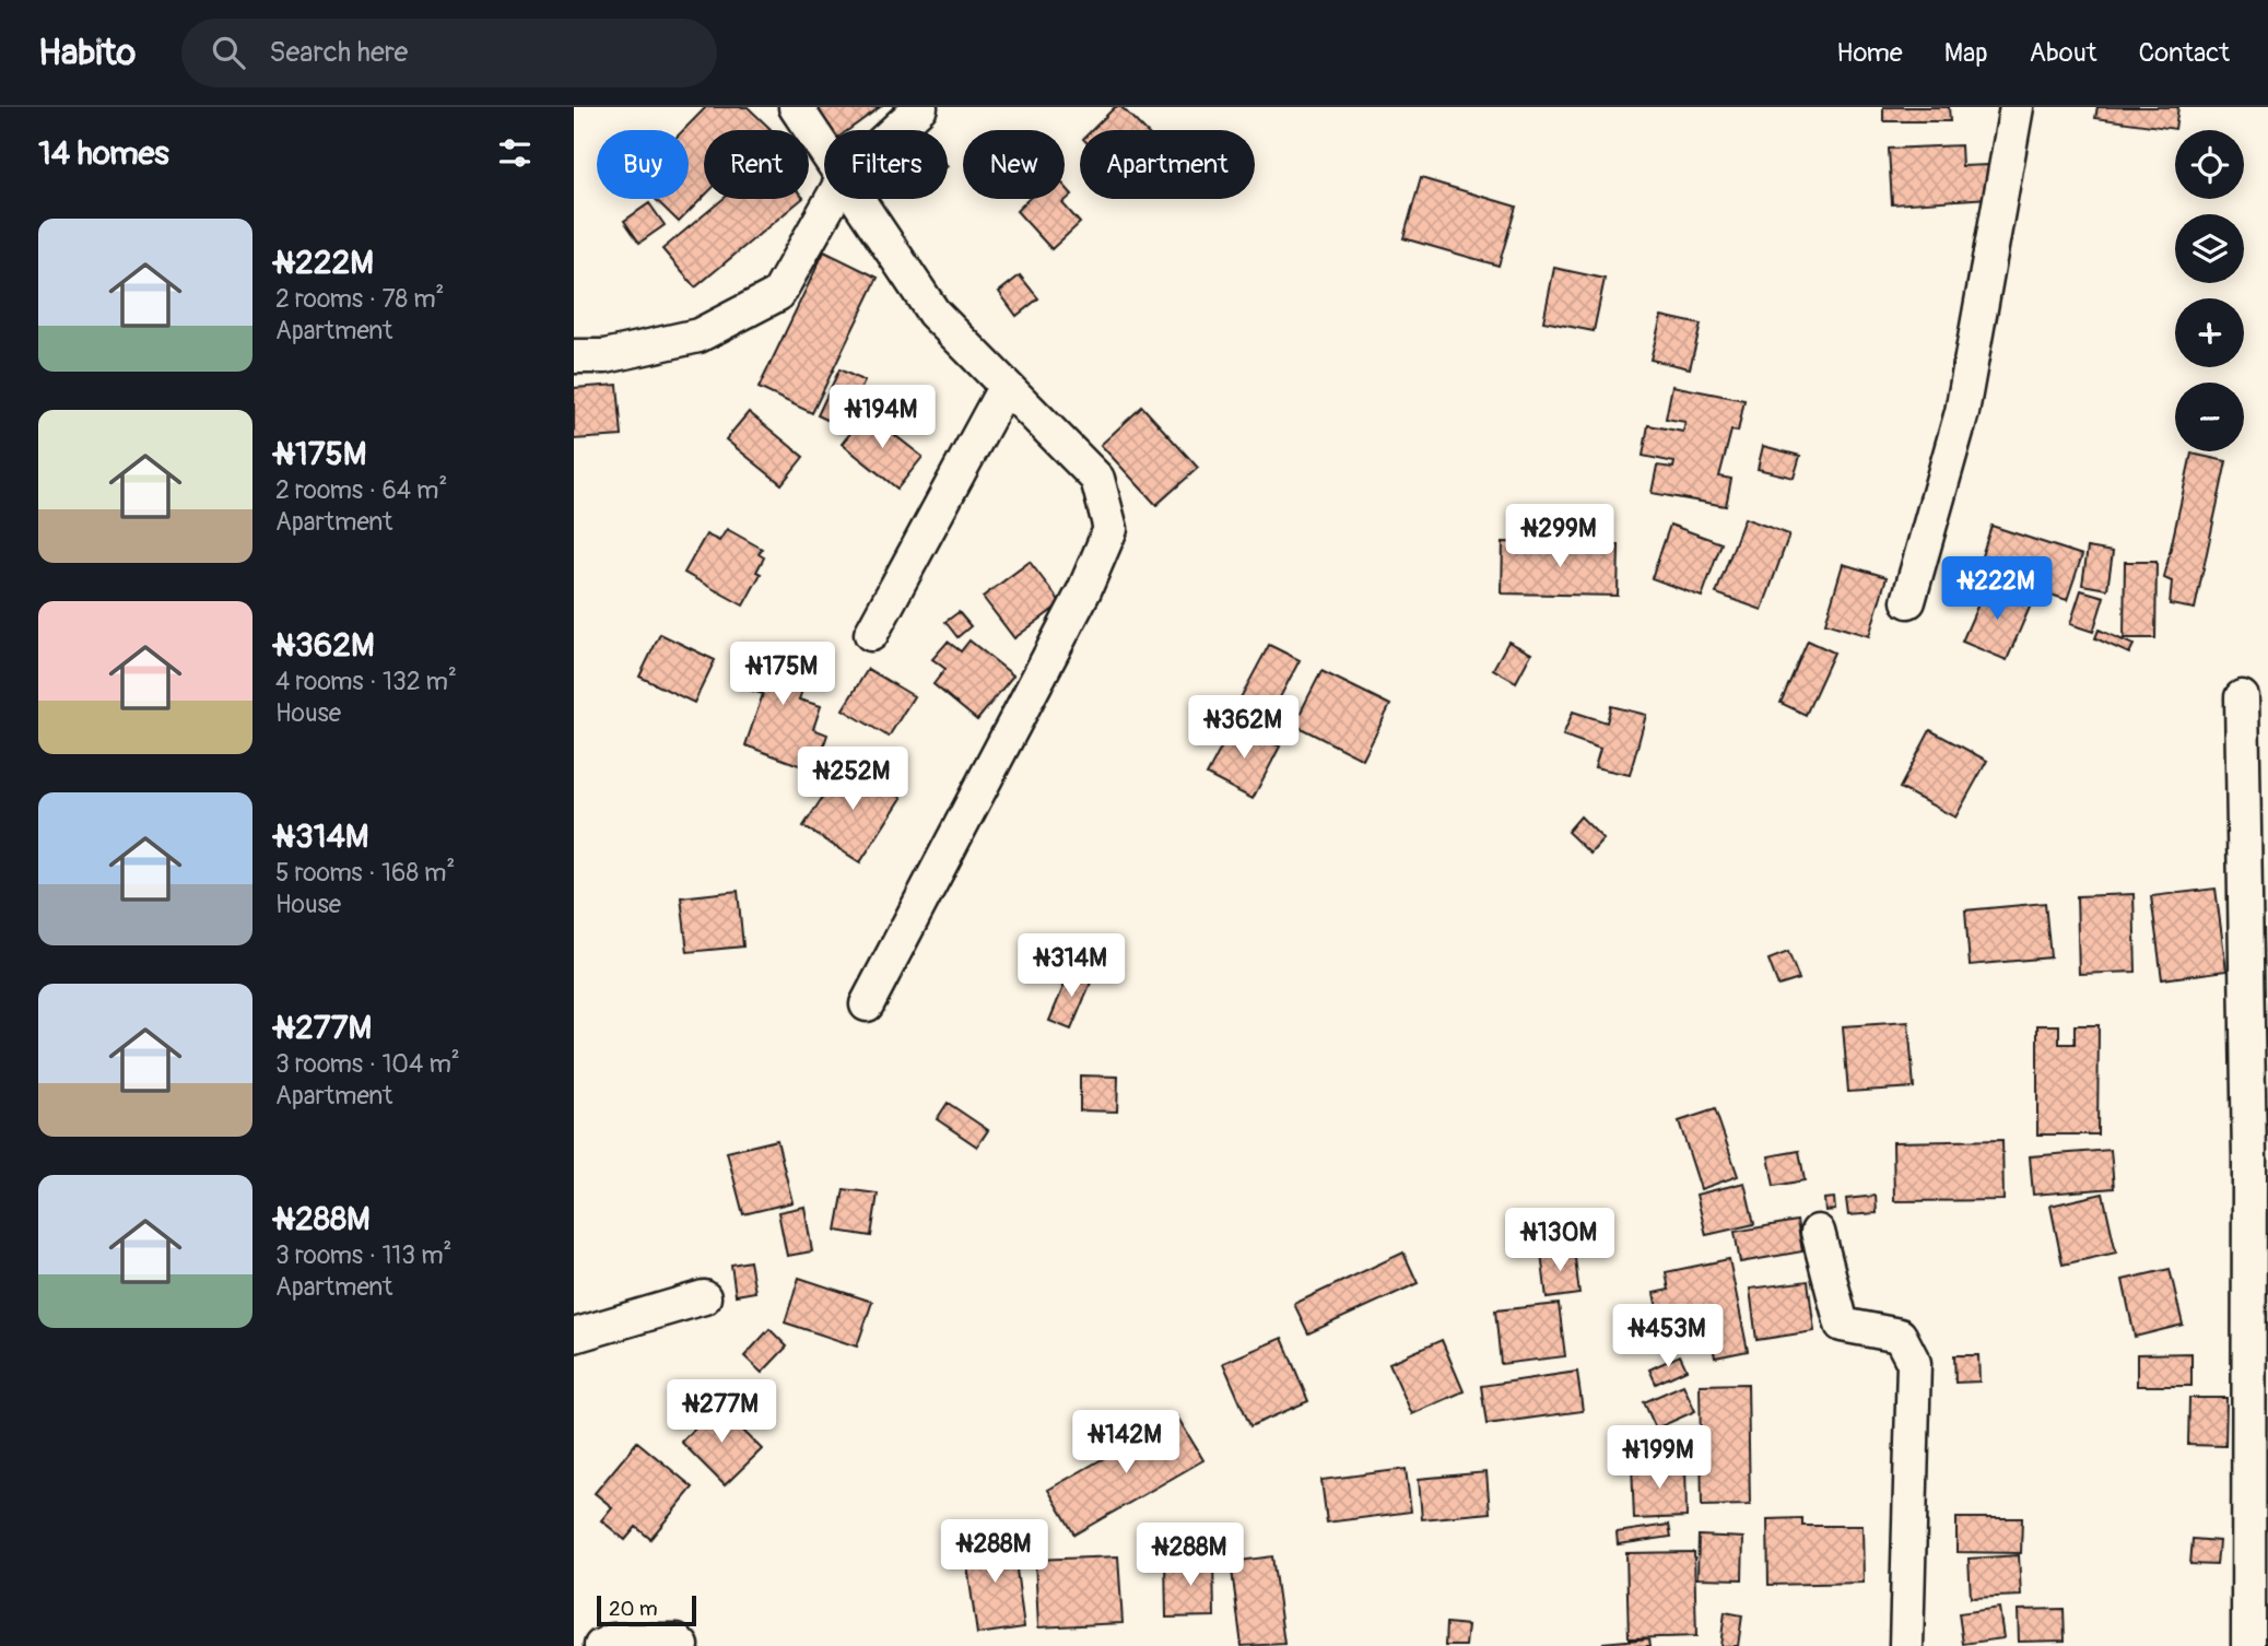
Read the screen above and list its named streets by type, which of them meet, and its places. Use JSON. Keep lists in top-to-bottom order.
{
  "scale_bar": "20 m",
  "page": {
    "header": "Habito",
    "search": "Search here",
    "nav": [
      "Home",
      "Map",
      "About",
      "Contact"
    ],
    "heading": "14 homes",
    "map_buttons": ["+", "−"],
    "chip": [
      "Buy",
      "Rent",
      "Filters",
      "New",
      "Apartment"
    ],
    "list": [
      {
        "name": "₦222M",
        "note": "2 rooms · 78 m² · Apartment"
      },
      {
        "name": "₦175M",
        "note": "2 rooms · 64 m² · Apartment"
      },
      {
        "name": "₦362M",
        "note": "4 rooms · 132 m² · House"
      },
      {
        "name": "₦314M",
        "note": "5 rooms · 168 m² · House"
      },
      {
        "name": "₦277M",
        "note": "3 rooms · 104 m² · Apartment"
      },
      {
        "name": "₦288M",
        "note": "3 rooms · 113 m² · Apartment"
      }
    ],
    "price": [
      "₦194M",
      "₦299M",
      "₦222M",
      "₦175M",
      "₦362M",
      "₦252M",
      "₦314M",
      "₦130M",
      "₦453M",
      "₦277M",
      "₦142M",
      "₦199M",
      "₦288M",
      "₦288M"
    ],
    "scale": "20 m"
  }
}
